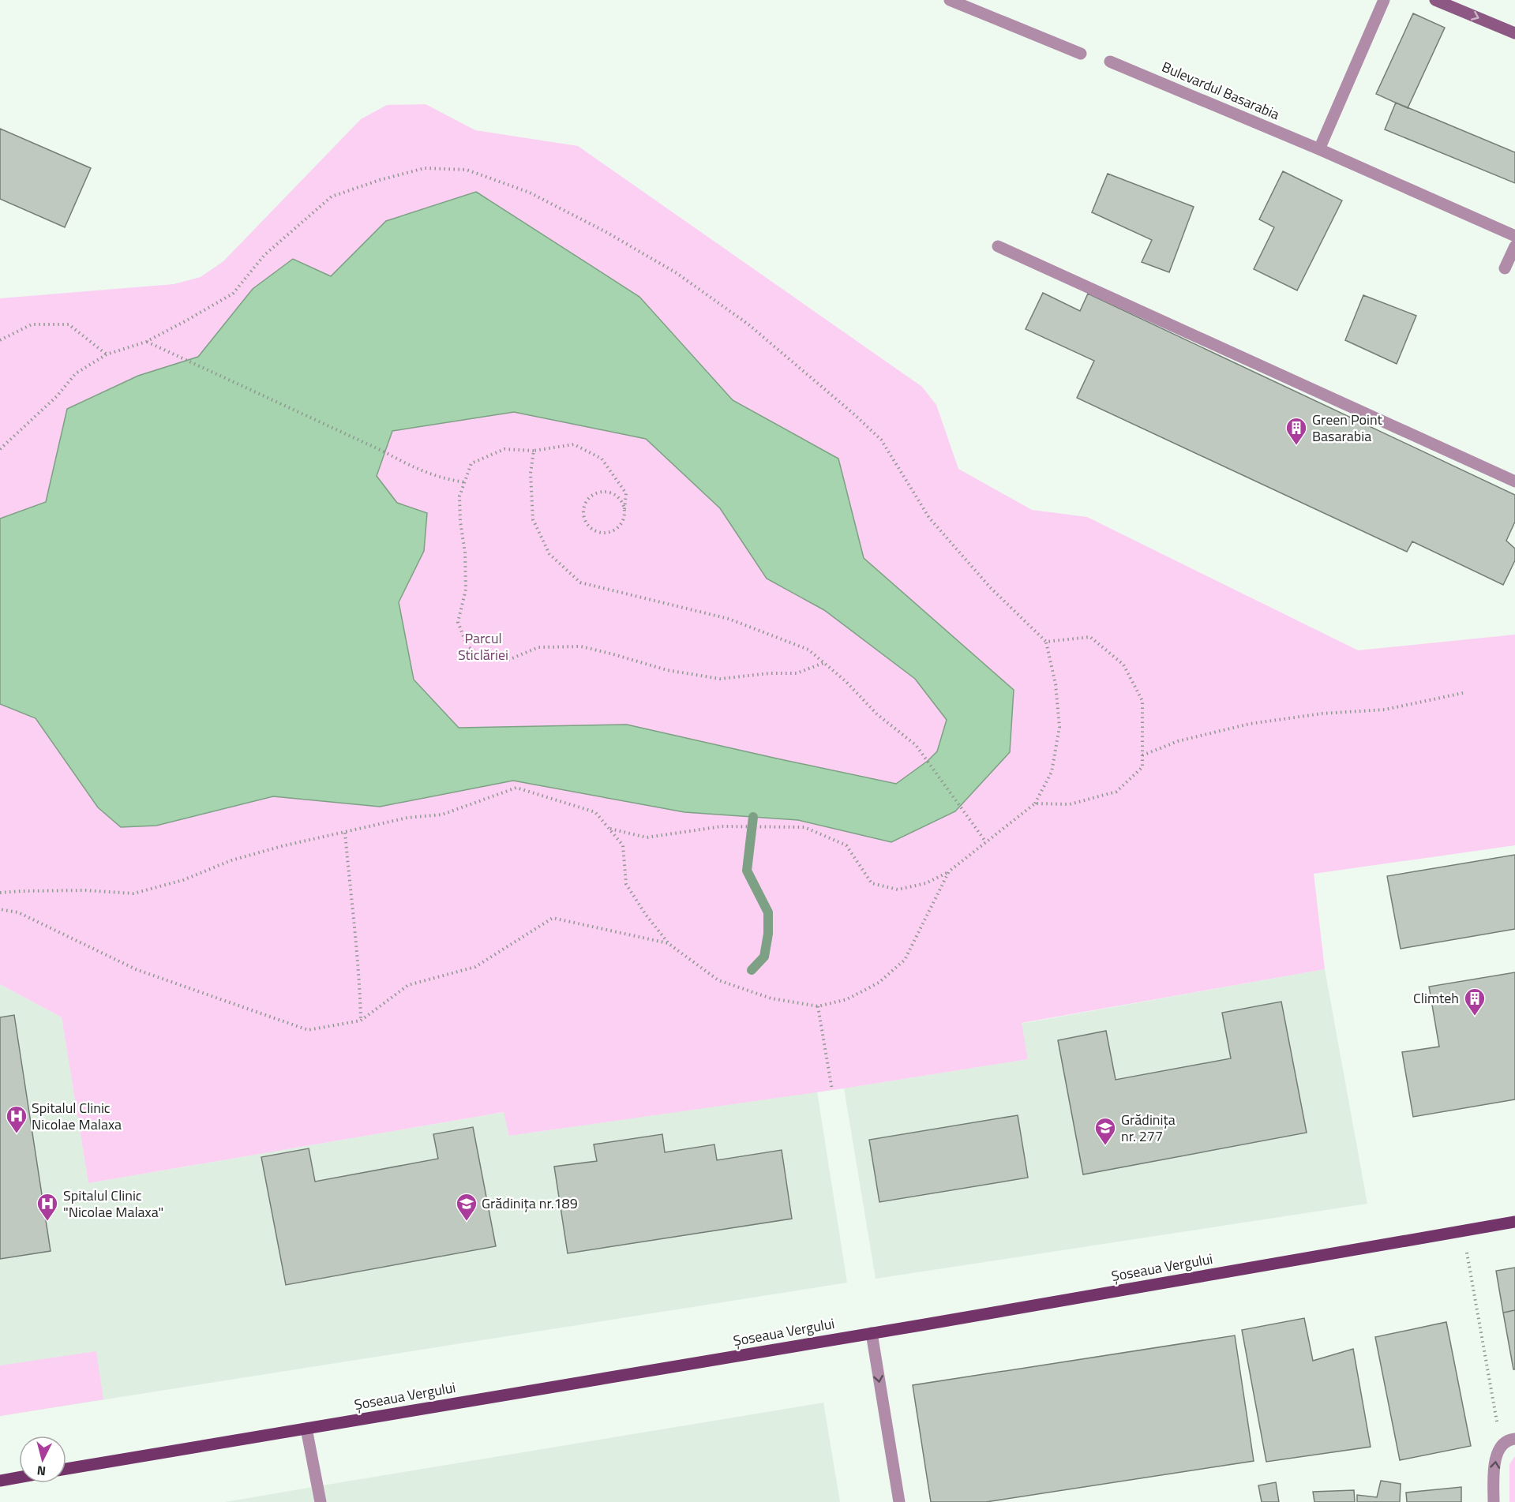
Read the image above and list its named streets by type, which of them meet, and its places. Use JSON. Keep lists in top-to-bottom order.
{
  "streets": {
    "main road": ["Șoseaua Vergului"],
    "street": ["Bulevardul Basarabia"]
  },
  "parks": ["Parcul Sticlăriei"],
  "places": {
    "building": ["Green Point Basarabia", "Climteh"],
    "hospital": ["Spitalul Clinic Nicolae Malaxa", "Spitalul Clinic \"Nicolae Malaxa\""],
    "school or university": ["Grădinița nr. 277", "Grădinița nr.189"]
  },
  "north": "bottom"
}
